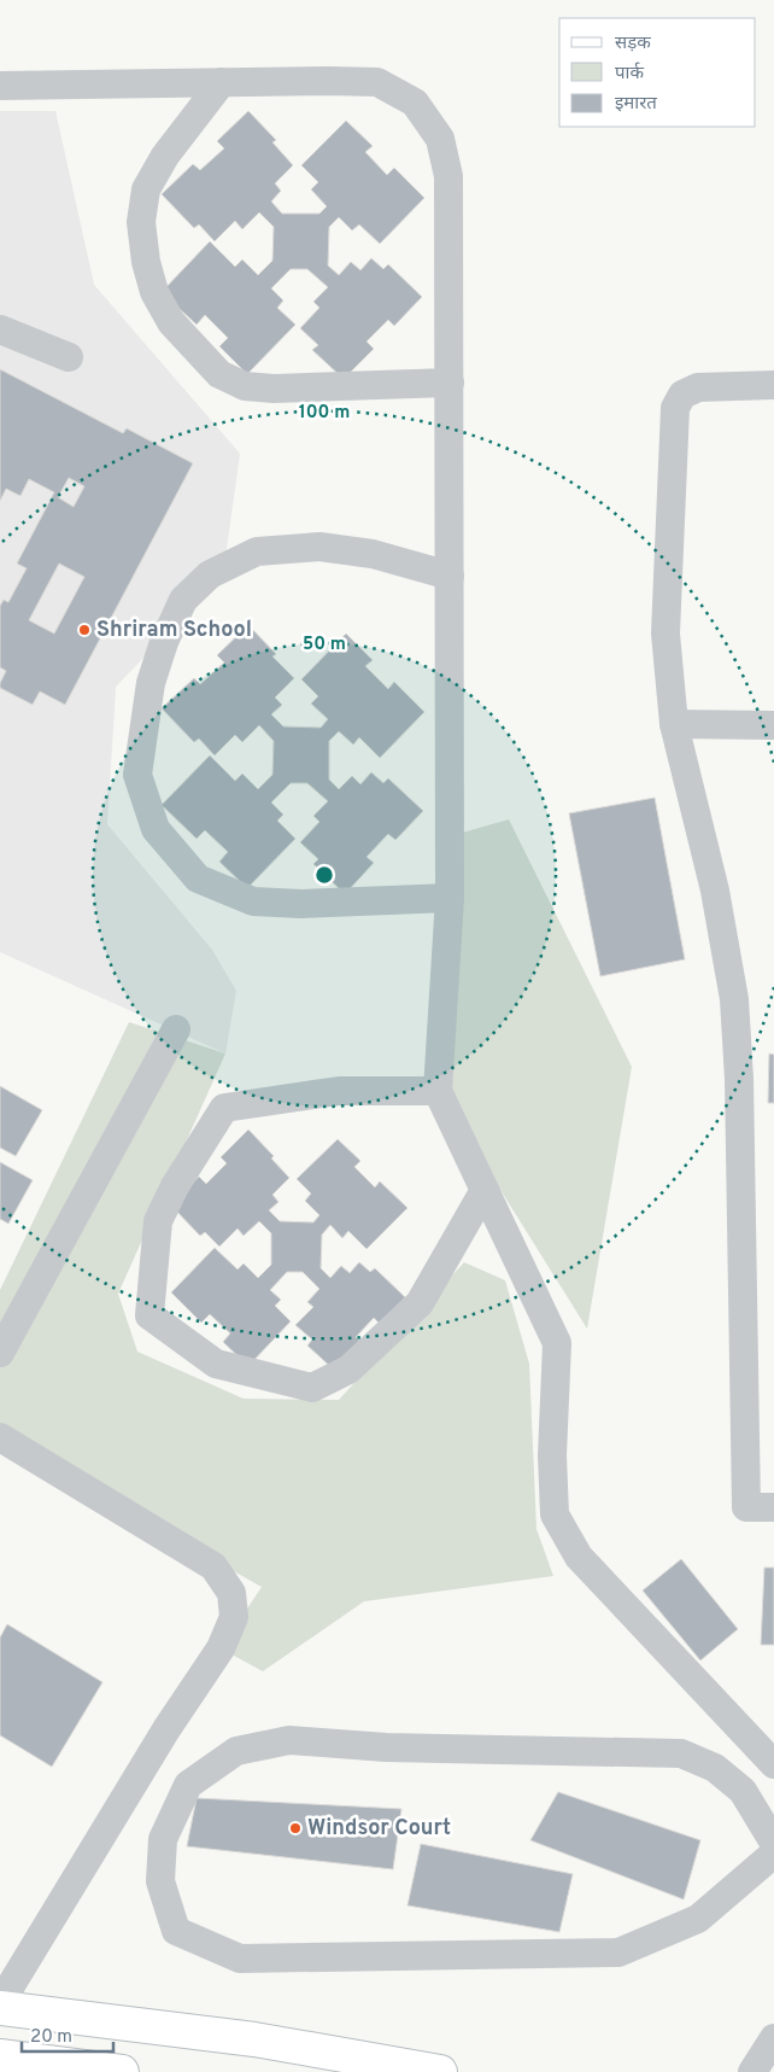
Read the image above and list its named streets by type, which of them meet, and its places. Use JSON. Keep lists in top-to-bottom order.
{
  "places": ["Shriram School", "Windsor Court"],
  "legend": ["सड़क", "पार्क", "इमारत"],
  "scale_bar": "20 m",
  "rings": ["100 m", "50 m"]
}
